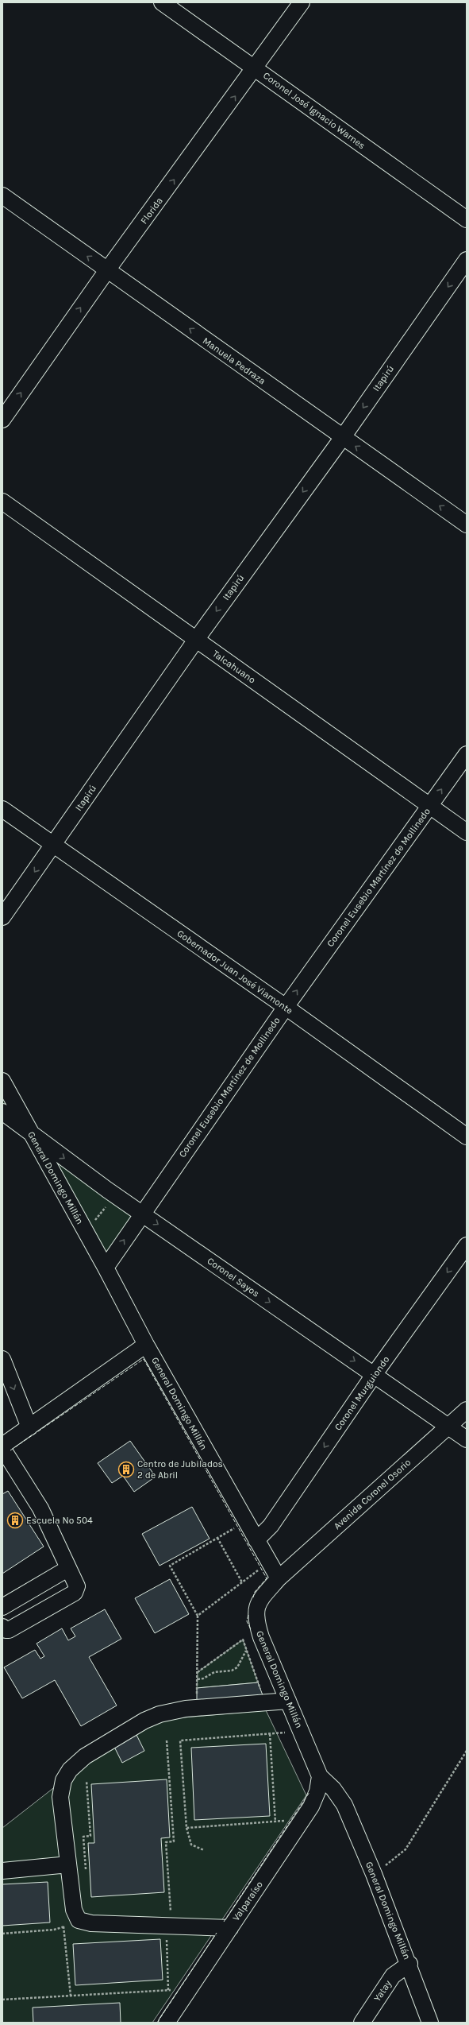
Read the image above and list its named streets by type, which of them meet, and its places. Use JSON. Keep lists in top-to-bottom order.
{
  "streets": {
    "street": [
      "Coronel José Ignacio Warnes",
      "Florida",
      "Manuela Pedraza",
      "Itapirú",
      "Talcahuano",
      "Coronel Eusebio Martínez de Mollinedo",
      "Gobernador Juan José Viamonte",
      "General Domingo Millán",
      "Coronel Sayos",
      "Coronel Murguiondo",
      "Avenida Coronel Osorio",
      "Valparaíso",
      "Yatay"
    ]
  },
  "crossings": [
    ["Coronel José Ignacio Warnes", "Florida"],
    ["Florida", "Manuela Pedraza"],
    ["Manuela Pedraza", "Itapirú"],
    ["Itapirú", "Talcahuano"],
    ["Itapirú", "Gobernador Juan José Viamonte"],
    ["Talcahuano", "Coronel Eusebio Martínez de Mollinedo"],
    ["Coronel Eusebio Martínez de Mollinedo", "Gobernador Juan José Viamonte"],
    ["Coronel Eusebio Martínez de Mollinedo", "General Domingo Millán"],
    ["Coronel Eusebio Martínez de Mollinedo", "Coronel Sayos"],
    ["General Domingo Millán", "Coronel Sayos"],
    ["General Domingo Millán", "Coronel Murguiondo"],
    ["General Domingo Millán", "Avenida Coronel Osorio"],
    ["General Domingo Millán", "Valparaíso"],
    ["General Domingo Millán", "Yatay"],
    ["Coronel Sayos", "Coronel Murguiondo"],
    ["Coronel Sayos", "Avenida Coronel Osorio"]
  ],
  "one_way": [
    "Florida",
    "Manuela Pedraza",
    "Itapirú",
    "Coronel Eusebio Martínez de Mollinedo",
    "Coronel Sayos",
    "Coronel Murguiondo"
  ],
  "places": {
    "building": ["Centro de Jubilados 2 de Abril", "Escuela No 504"]
  }
}
